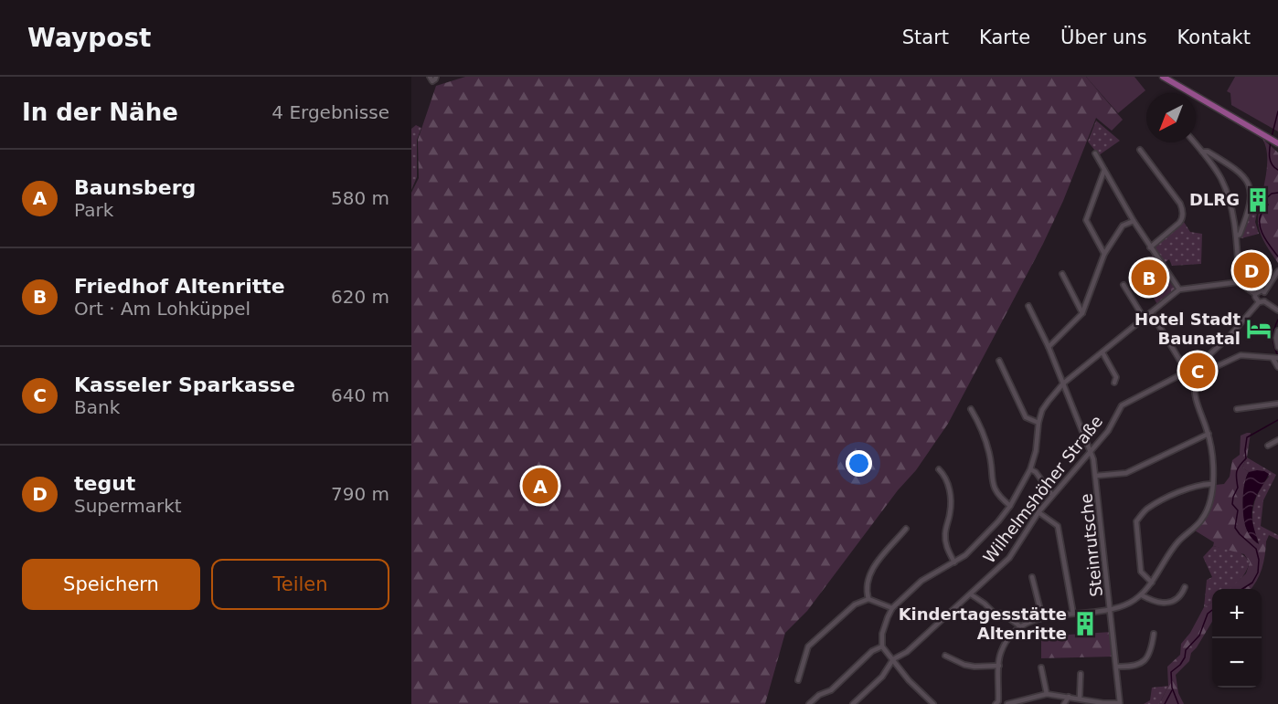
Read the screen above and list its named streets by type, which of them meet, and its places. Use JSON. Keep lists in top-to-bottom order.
{
  "streets": {
    "street": ["Wilhelmshöher Straße", "Steinrutsche"]
  },
  "crossings": [
    ["Wilhelmshöher Straße", "Steinrutsche"]
  ],
  "places": {
    "building": ["DLRG", "Kindertagesstätte Altenritte"],
    "hotel": ["Hotel Stadt Baunatal"]
  },
  "north": "bottom left",
  "page": {
    "header": "Waypost",
    "nav": [
      "Start",
      "Karte",
      "Über uns",
      "Kontakt"
    ],
    "heading": ["In der Nähe", "4 Ergebnisse"],
    "list": [
      {
        "mark": "A",
        "name": "Baunsberg",
        "note": "Park",
        "value": "580 m"
      },
      {
        "mark": "B",
        "name": "Friedhof Altenritte",
        "note": "Ort · Am Lohküppel",
        "value": "620 m"
      },
      {
        "mark": "C",
        "name": "Kasseler Sparkasse",
        "note": "Bank",
        "value": "640 m"
      },
      {
        "mark": "D",
        "name": "tegut",
        "note": "Supermarkt",
        "value": "790 m"
      }
    ],
    "pins": [
      "D",
      "B",
      "C",
      "A"
    ],
    "buttons": ["Speichern", "Teilen"],
    "map_buttons": ["+", "−"]
  }
}
